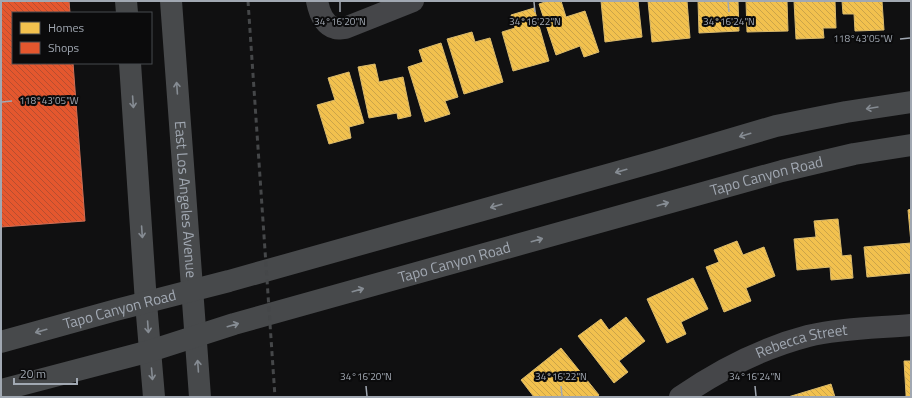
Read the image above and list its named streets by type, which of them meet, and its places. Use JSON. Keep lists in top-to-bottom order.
{
  "streets": {
    "main road": ["Tapo Canyon Road", "East Los Angeles Avenue"],
    "street": ["Rebecca Street"]
  },
  "crossings": [
    ["Tapo Canyon Road", "East Los Angeles Avenue"]
  ],
  "legend": ["Homes", "Shops"],
  "scale_bar": "20 m",
  "coordinates": [
    "34°16'20\"N",
    "34°16'22\"N",
    "34°16'24\"N",
    "118°43'05\"W"
  ]
}
